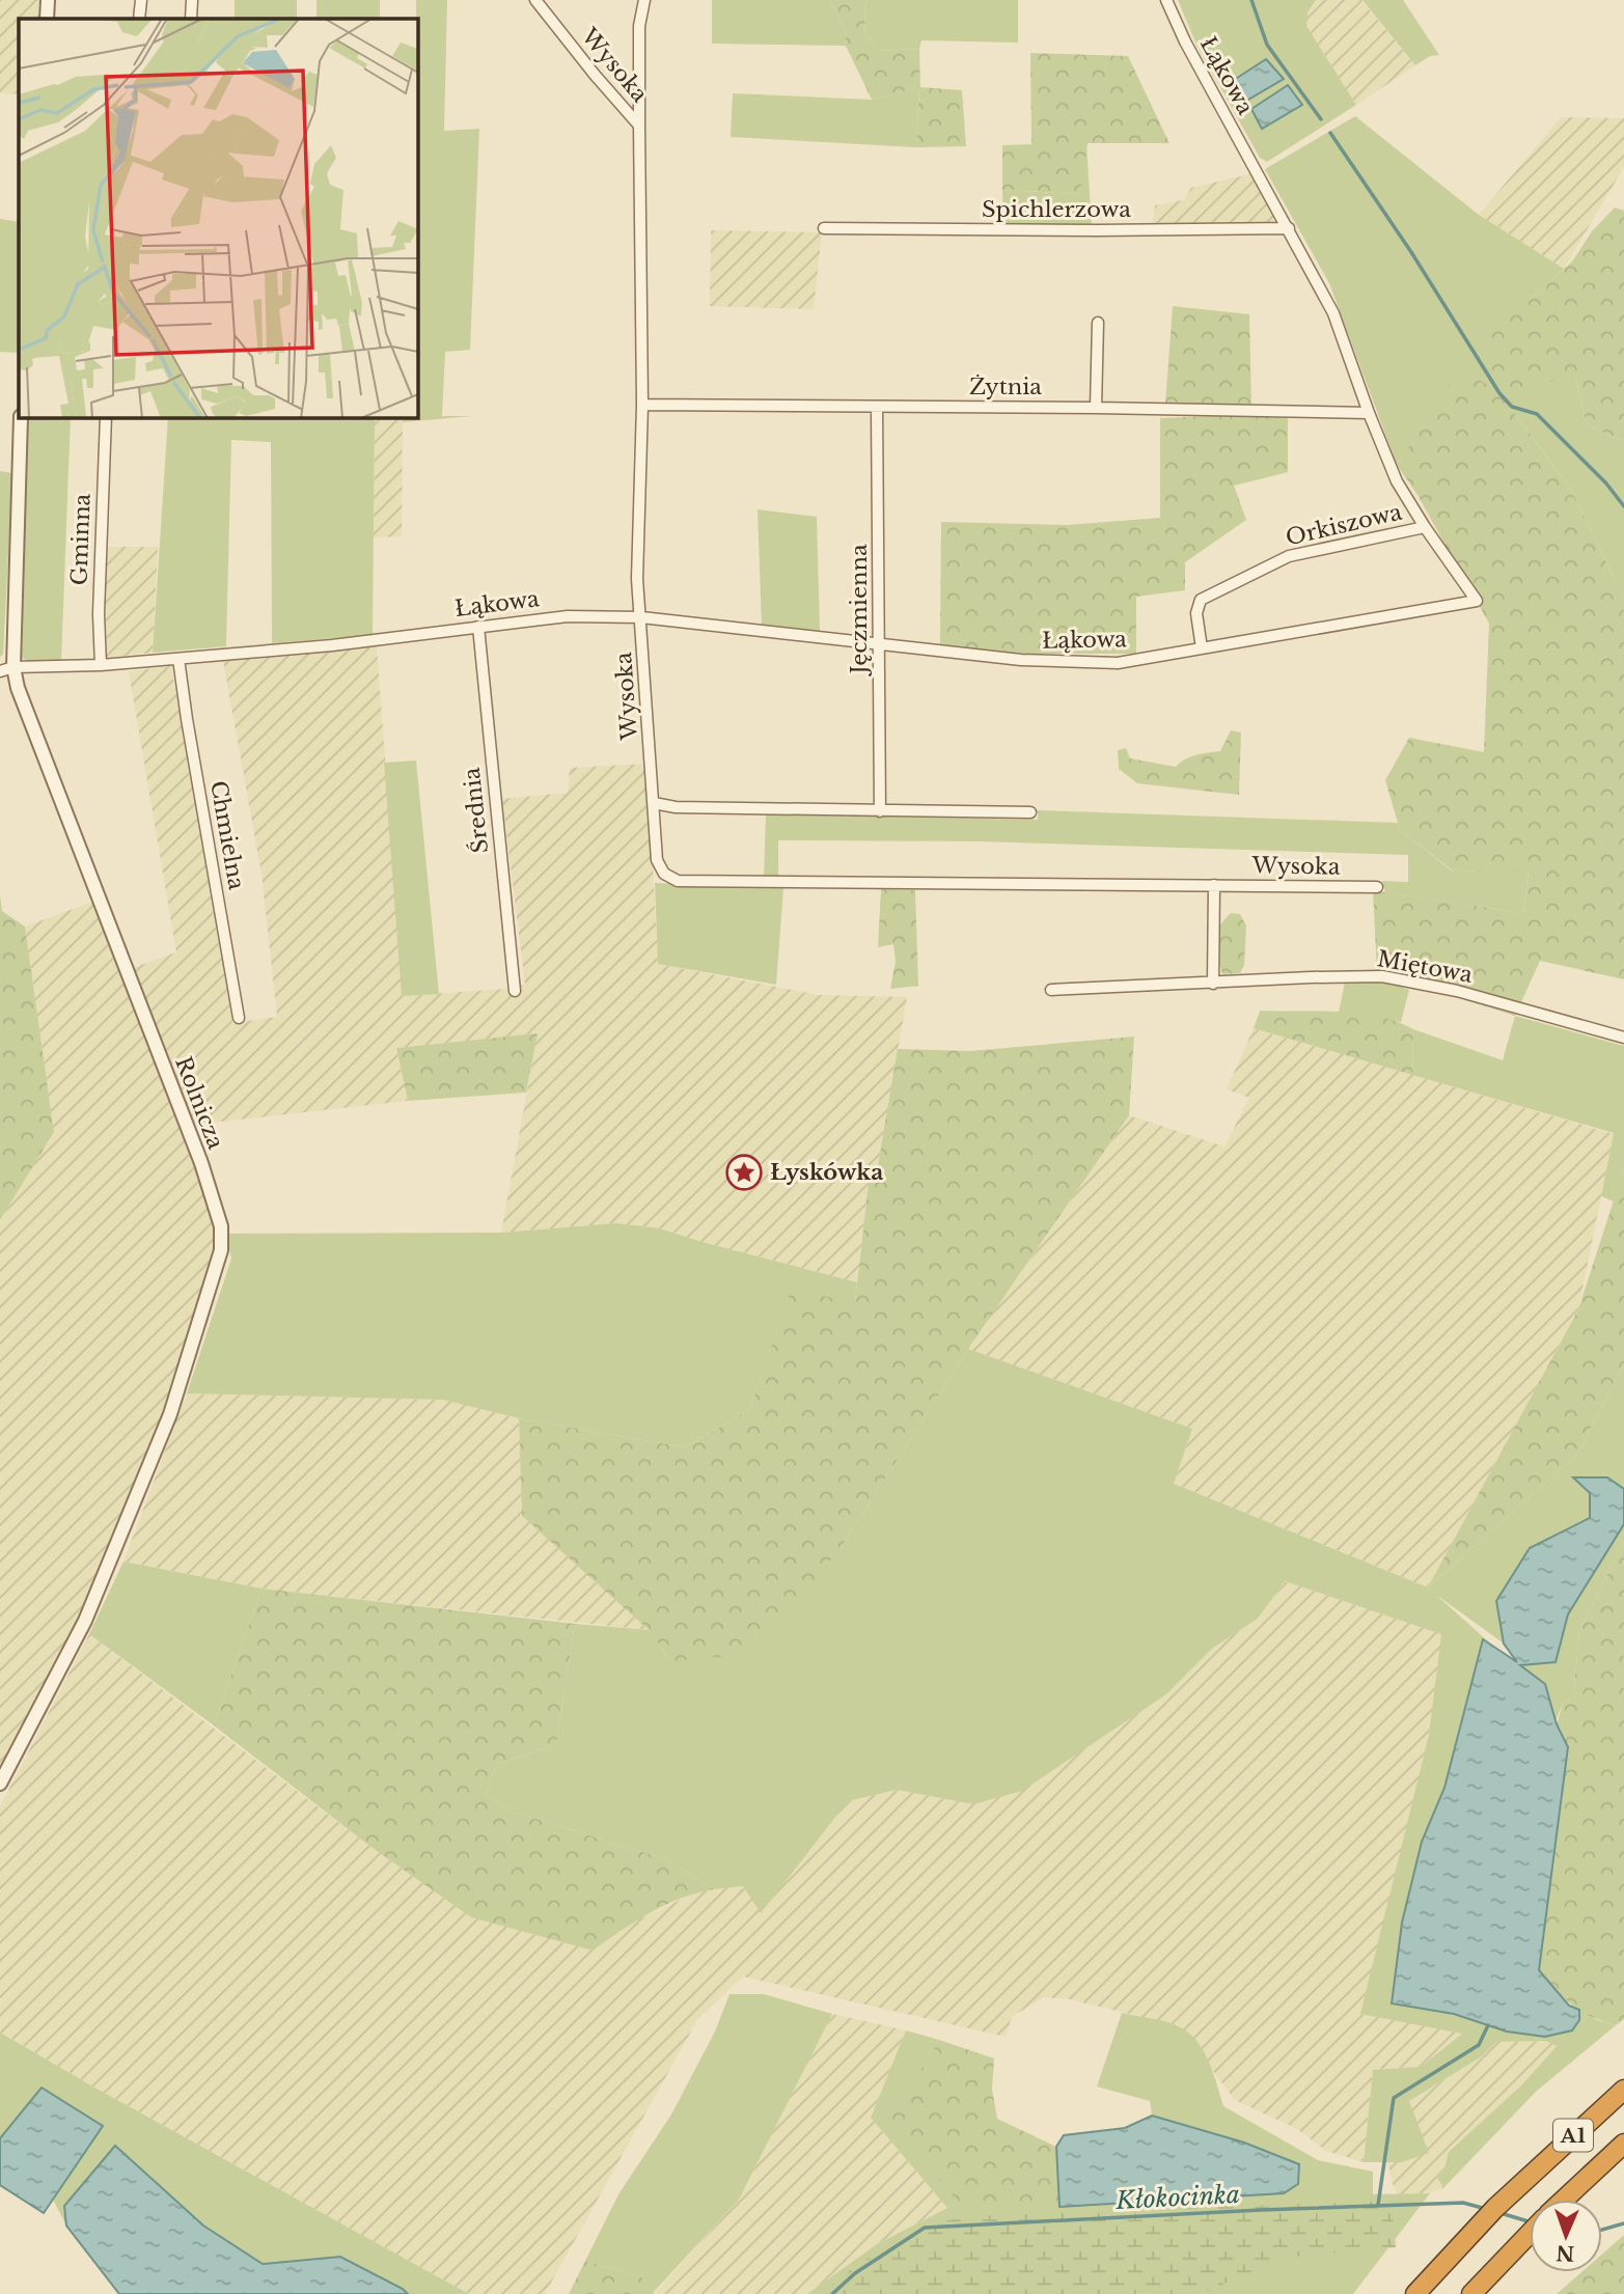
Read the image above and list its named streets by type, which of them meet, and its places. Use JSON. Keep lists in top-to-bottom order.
{
  "streets": {
    "highway": ["A1"],
    "street": [
      "Wysoka",
      "Łąkowa",
      "Spichlerzowa",
      "Żytnia",
      "Orkiszowa",
      "Gminna",
      "Jęczmienna",
      "Średnia",
      "Chmielna",
      "Miętowa",
      "Rolnicza"
    ]
  },
  "crossings": [
    ["Wysoka", "Łąkowa"],
    ["Wysoka", "Żytnia"],
    ["Łąkowa", "Spichlerzowa"],
    ["Łąkowa", "Żytnia"],
    ["Łąkowa", "Orkiszowa"],
    ["Łąkowa", "Gminna"],
    ["Łąkowa", "Jęczmienna"],
    ["Łąkowa", "Średnia"],
    ["Łąkowa", "Chmielna"],
    ["Łąkowa", "Rolnicza"],
    ["Żytnia", "Jęczmienna"]
  ],
  "water": ["Kłokocinka"],
  "places": {
    "place": ["Łyskówka"]
  },
  "north": "bottom"
}
